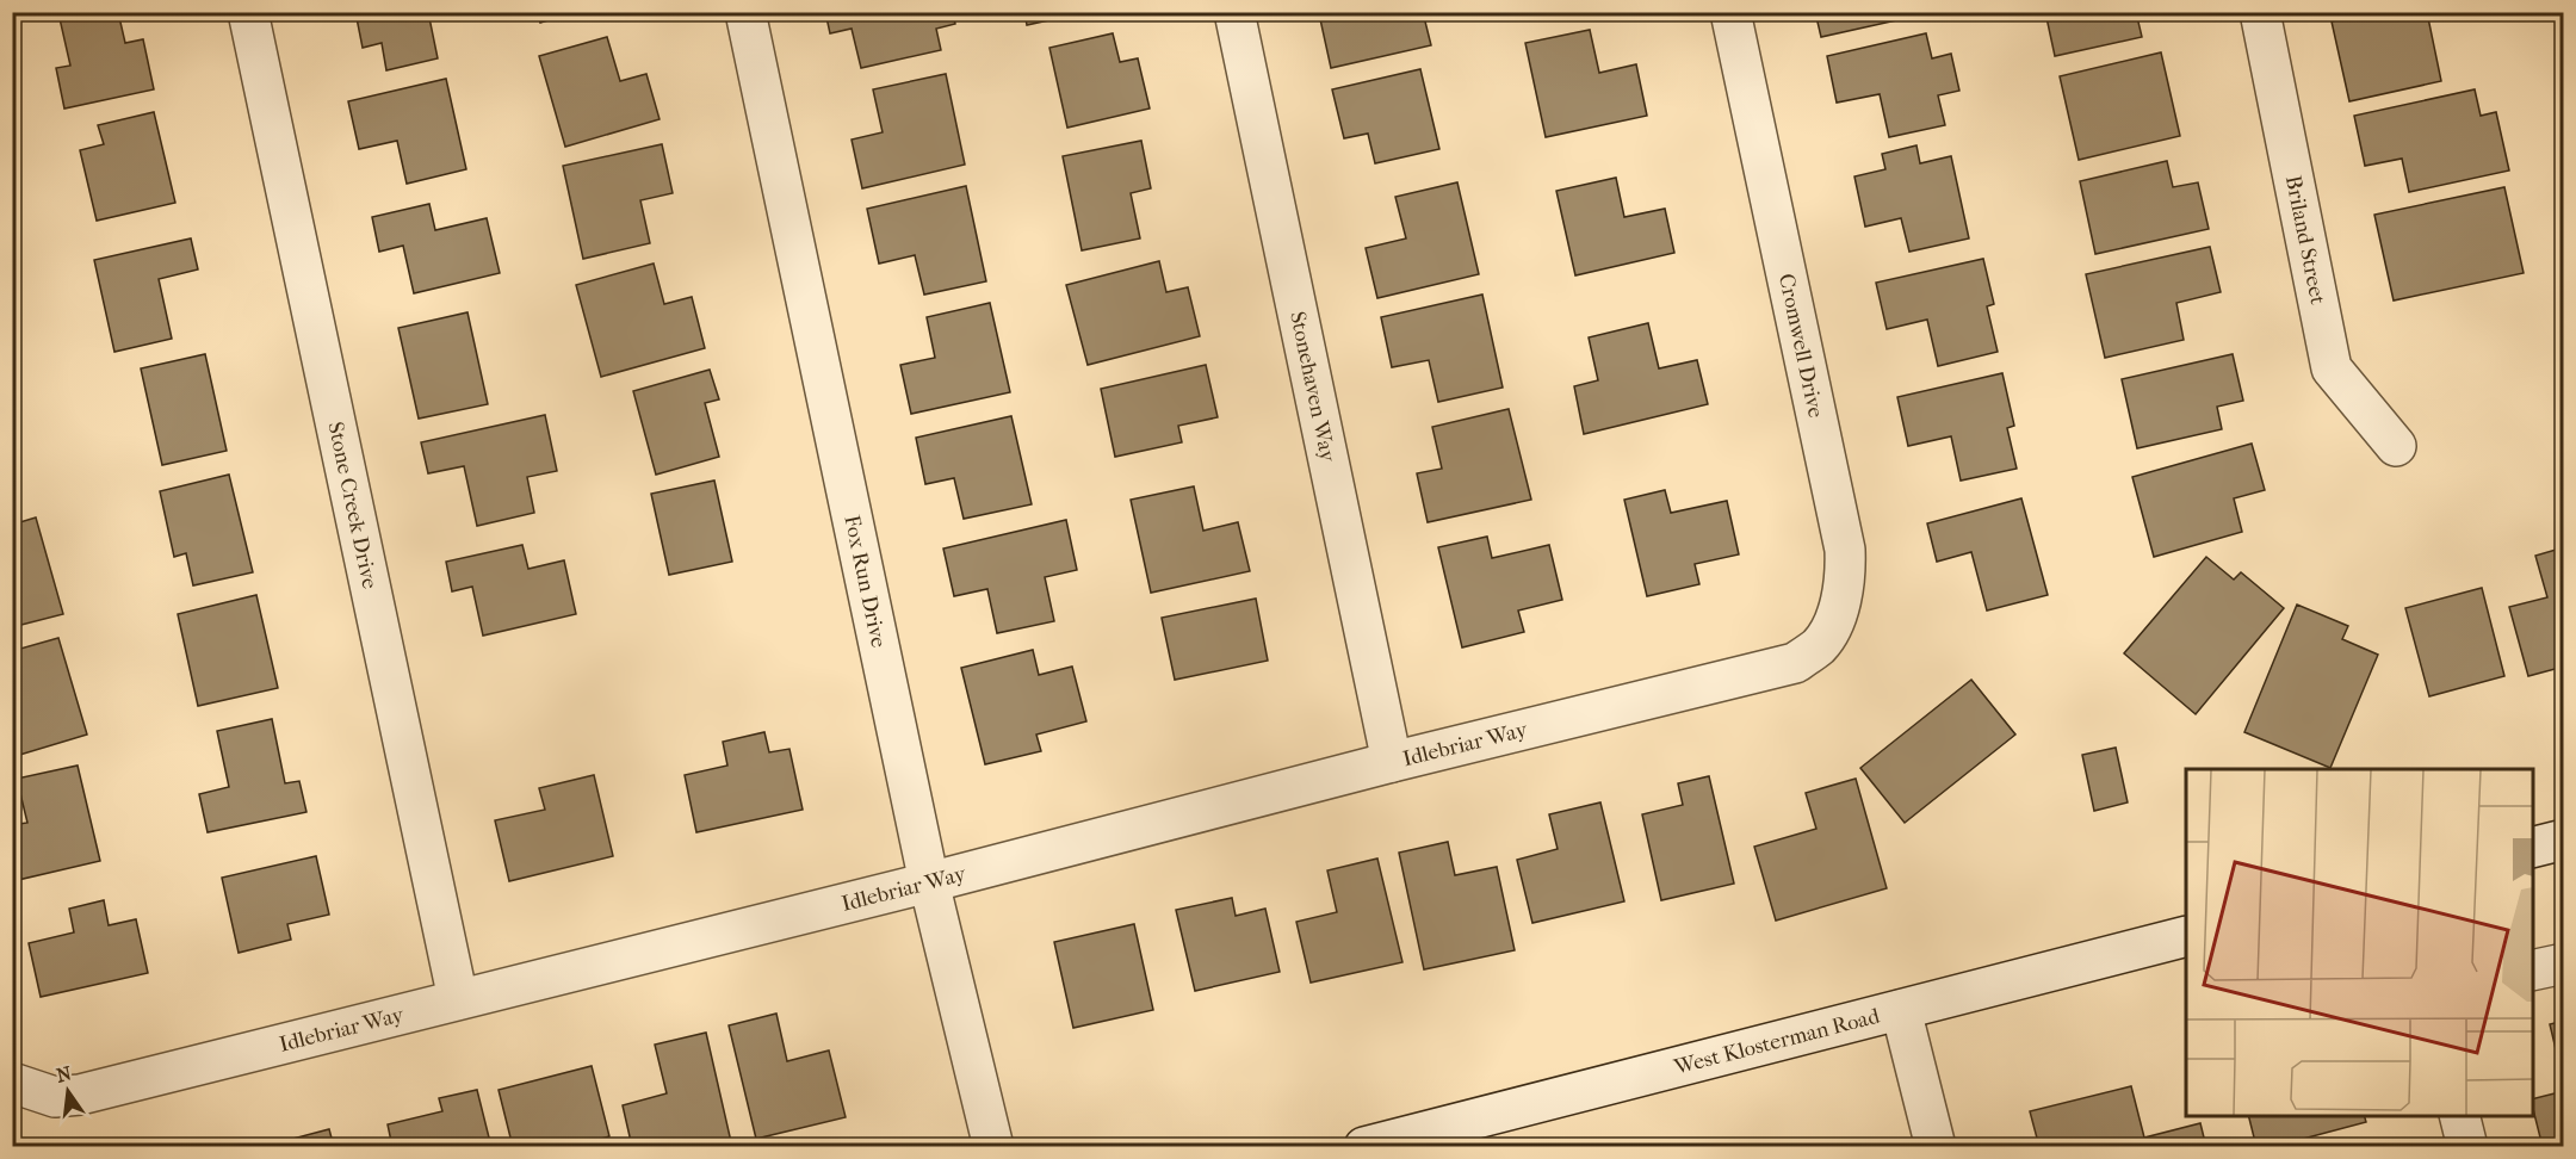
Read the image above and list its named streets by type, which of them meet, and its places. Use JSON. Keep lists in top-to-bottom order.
{
  "streets": {
    "street": [
      "Briland Street",
      "Cromwell Drive",
      "Stonehaven Way",
      "Stone Creek Drive",
      "Fox Run Drive",
      "Idlebriar Way",
      "West Klosterman Road"
    ]
  },
  "crossings": [
    ["Cromwell Drive", "Idlebriar Way"],
    ["Stonehaven Way", "Idlebriar Way"],
    ["Stone Creek Drive", "Idlebriar Way"],
    ["Fox Run Drive", "Idlebriar Way"]
  ],
  "north": "top"
}
